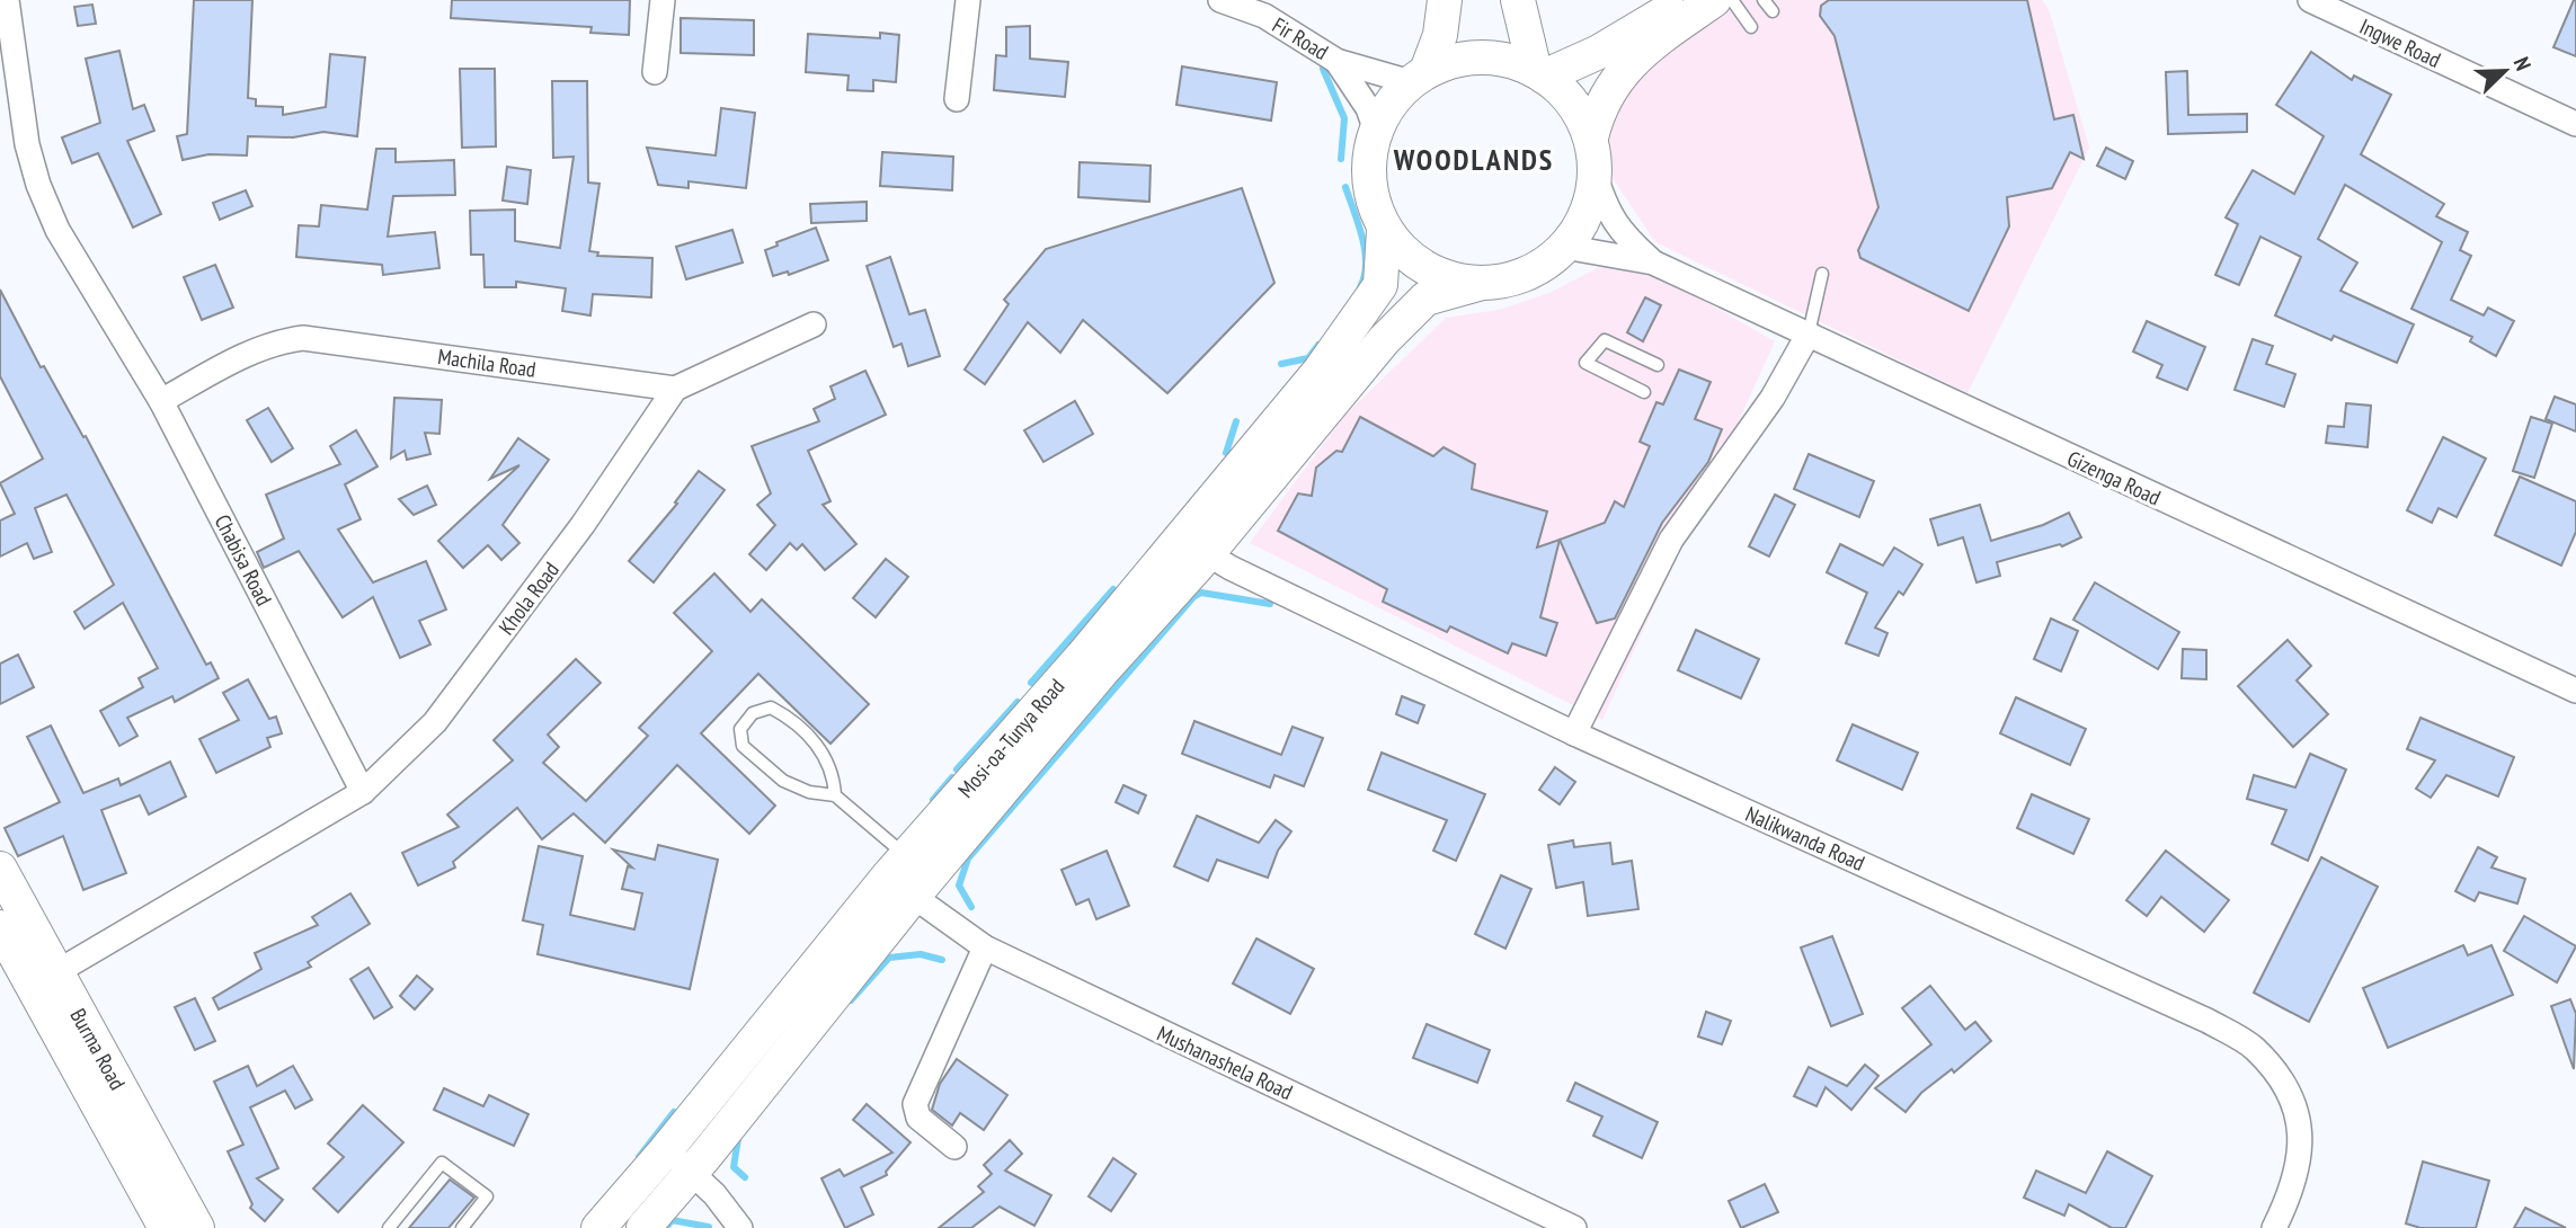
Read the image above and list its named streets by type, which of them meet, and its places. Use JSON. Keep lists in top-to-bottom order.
{
  "streets": {
    "main road": ["Mosi-oa-Tunya Road", "Burma Road"],
    "street": [
      "Fir Road",
      "Ingwe Road",
      "Machila Road",
      "Gizenga Road",
      "Chabisa Road",
      "Khola Road",
      "Nalikwanda Road",
      "Mushanashela Road"
    ]
  },
  "crossings": [
    ["Fir Road", "Gizenga Road"],
    ["Fir Road", "Mosi-oa-Tunya Road"],
    ["Machila Road", "Chabisa Road"],
    ["Machila Road", "Khola Road"],
    ["Gizenga Road", "Mosi-oa-Tunya Road"],
    ["Chabisa Road", "Khola Road"],
    ["Mosi-oa-Tunya Road", "Nalikwanda Road"],
    ["Mosi-oa-Tunya Road", "Mushanashela Road"]
  ],
  "districts": ["WOODLANDS"],
  "north": "top right"
}
